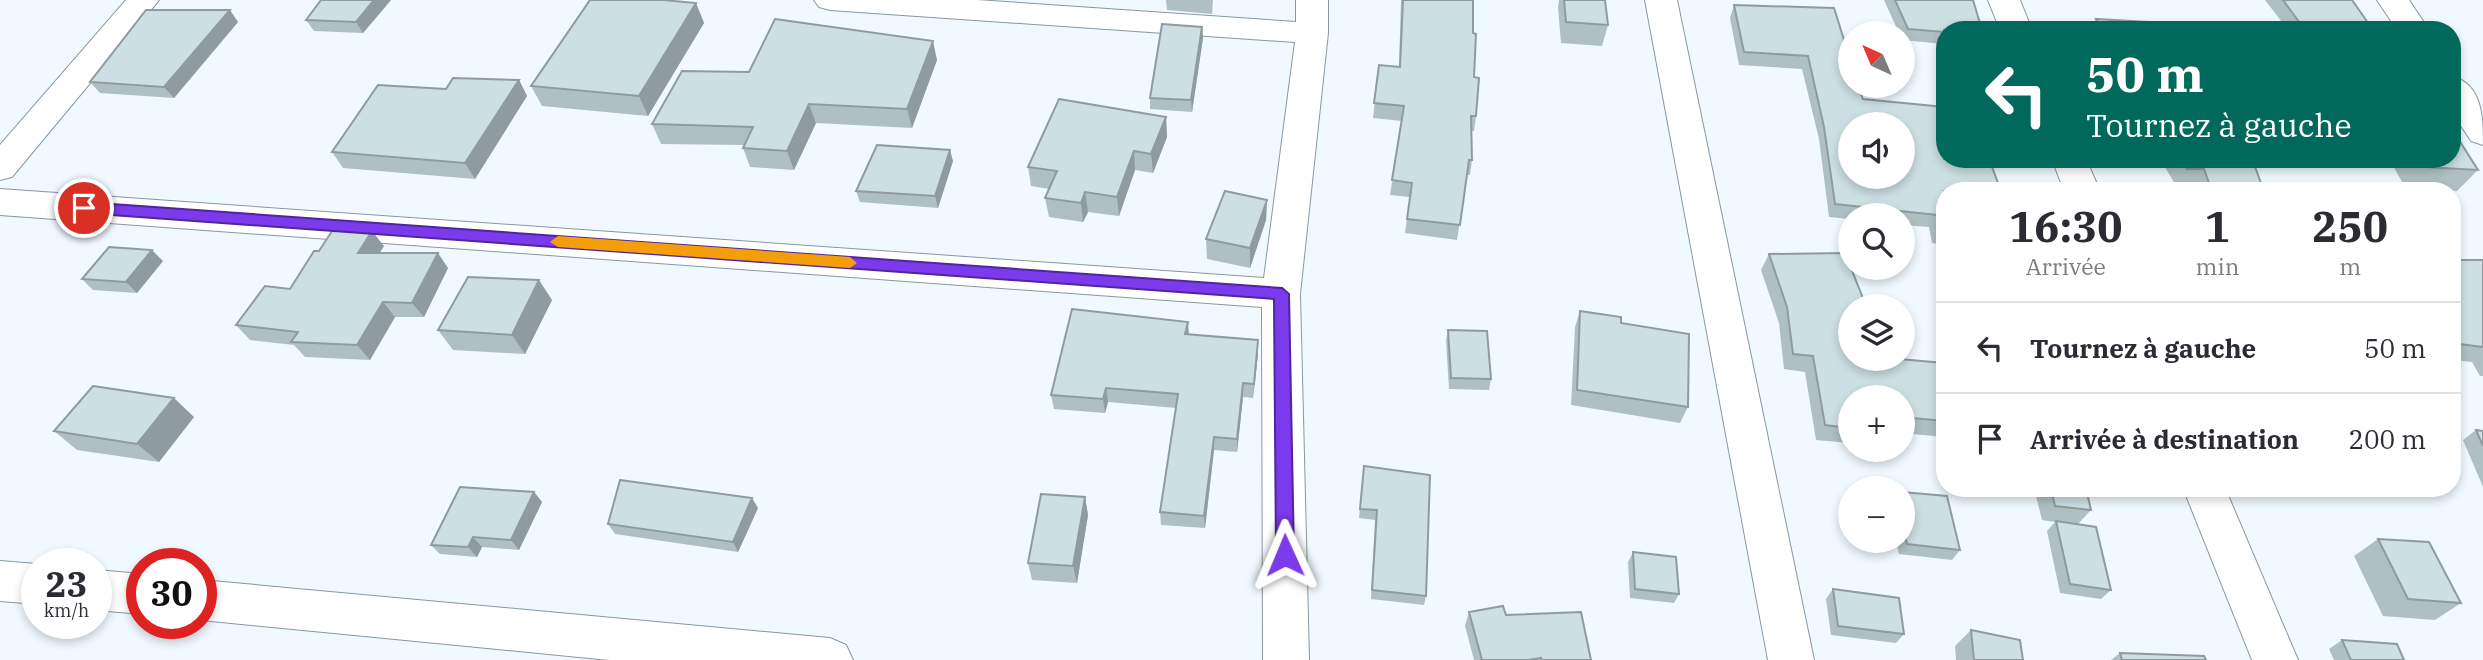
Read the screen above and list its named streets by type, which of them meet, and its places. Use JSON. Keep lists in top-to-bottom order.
{
  "north": "top left",
  "page": {
    "map_buttons": ["+", "−"],
    "turn": ["50 m", "Tournez à gauche"],
    "eta": [
      "16:30",
      "Arrivée",
      "1",
      "min",
      "250",
      "m"
    ],
    "list": [
      {
        "name": "Tournez à gauche",
        "value": "50 m"
      },
      {
        "name": "Arrivée à destination",
        "value": "200 m"
      }
    ],
    "speed": "23 km/h",
    "limit": "30"
  }
}
